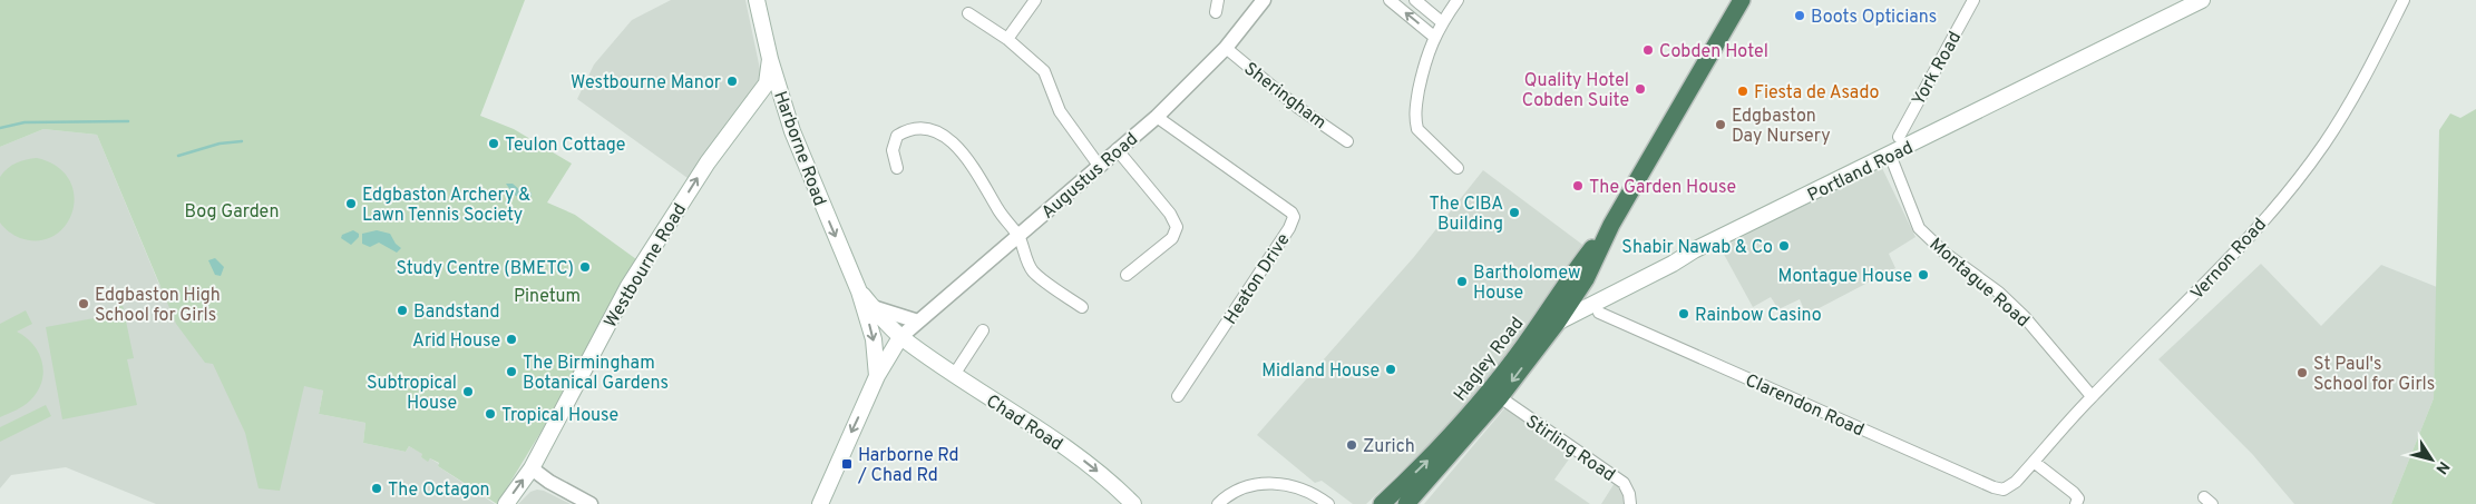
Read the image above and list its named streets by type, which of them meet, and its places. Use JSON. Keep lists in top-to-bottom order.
{
  "streets": {
    "highway": ["Hagley Road"],
    "main road": [
      "Harborne Road",
      "Portland Road",
      "Westbourne Road",
      "Chad Road"
    ],
    "street": [
      "York Road",
      "Sheringham",
      "Augustus Road",
      "Vernon Road",
      "Heaton Drive",
      "Montague Road",
      "Clarendon Road",
      "Stirling Road"
    ]
  },
  "crossings": [
    ["Sheringham", "Augustus Road"],
    ["Harborne Road", "Augustus Road"],
    ["Harborne Road", "Westbourne Road"],
    ["Harborne Road", "Chad Road"],
    ["Portland Road", "Montague Road"],
    ["Portland Road", "Hagley Road"],
    ["Augustus Road", "Heaton Drive"],
    ["Augustus Road", "Chad Road"],
    ["Vernon Road", "Montague Road"],
    ["Vernon Road", "Clarendon Road"],
    ["Hagley Road", "Stirling Road"]
  ],
  "one_way": ["Harborne Road", "Westbourne Road", "Chad Road"],
  "parks": ["Bog Garden", "Pinetum"],
  "places": {
    "other": [
      "Boots Opticians",
      "Cobden Hotel",
      "Westbourne Manor",
      "Quality Hotel Cobden Suite",
      "Fiesta de Asado",
      "Edgbaston Day Nursery",
      "Teulon Cottage",
      "The Garden House",
      "Edgbaston Archery & Lawn Tennis Society",
      "The CIBA Building",
      "Shabir Nawab & Co",
      "Study Centre (BMETC)",
      "Montague House",
      "Bartholomew House",
      "Edgbaston High School for Girls",
      "Bandstand",
      "Rainbow Casino",
      "Arid House",
      "Midland House",
      "The Birmingham Botanical Gardens",
      "St Paul's School for Girls",
      "Subtropical House",
      "Tropical House",
      "Zurich",
      "The Octagon"
    ],
    "transit": ["Harborne Rd / Chad Rd"]
  },
  "north": "bottom right"
}
